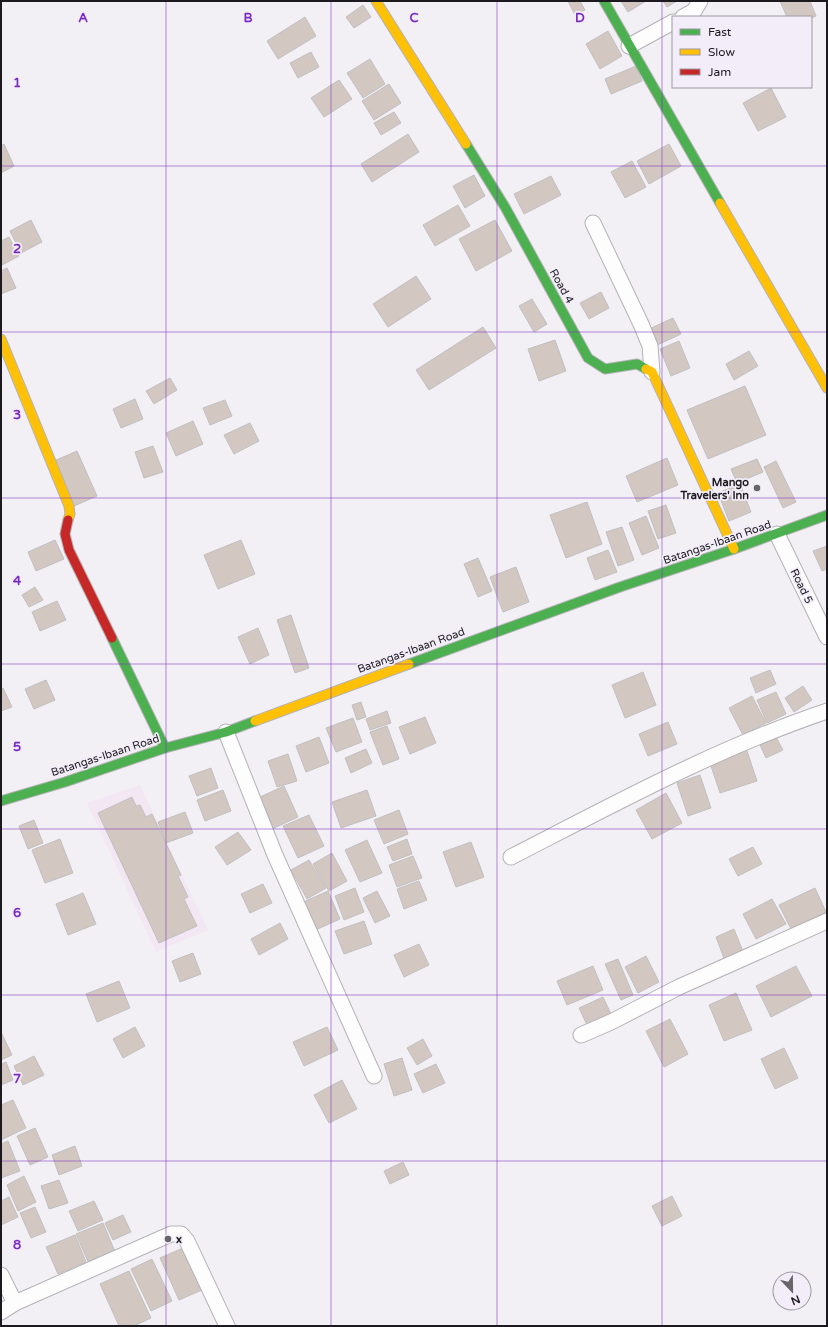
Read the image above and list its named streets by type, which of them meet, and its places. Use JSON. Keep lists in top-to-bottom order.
{
  "streets": {
    "street": ["Road 4", "Batangas-Ibaan Road", "Road 5"]
  },
  "crossings": [
    ["Batangas-Ibaan Road", "Road 5"]
  ],
  "places": ["Mango Travelers' Inn", "x"],
  "legend": ["Fast", "Slow", "Jam"],
  "north": "bottom",
  "grid": {
    "columns": [
      "A",
      "B",
      "C",
      "D"
    ],
    "rows": [
      "1",
      "2",
      "3",
      "4",
      "5",
      "6",
      "7",
      "8"
    ]
  }
}
